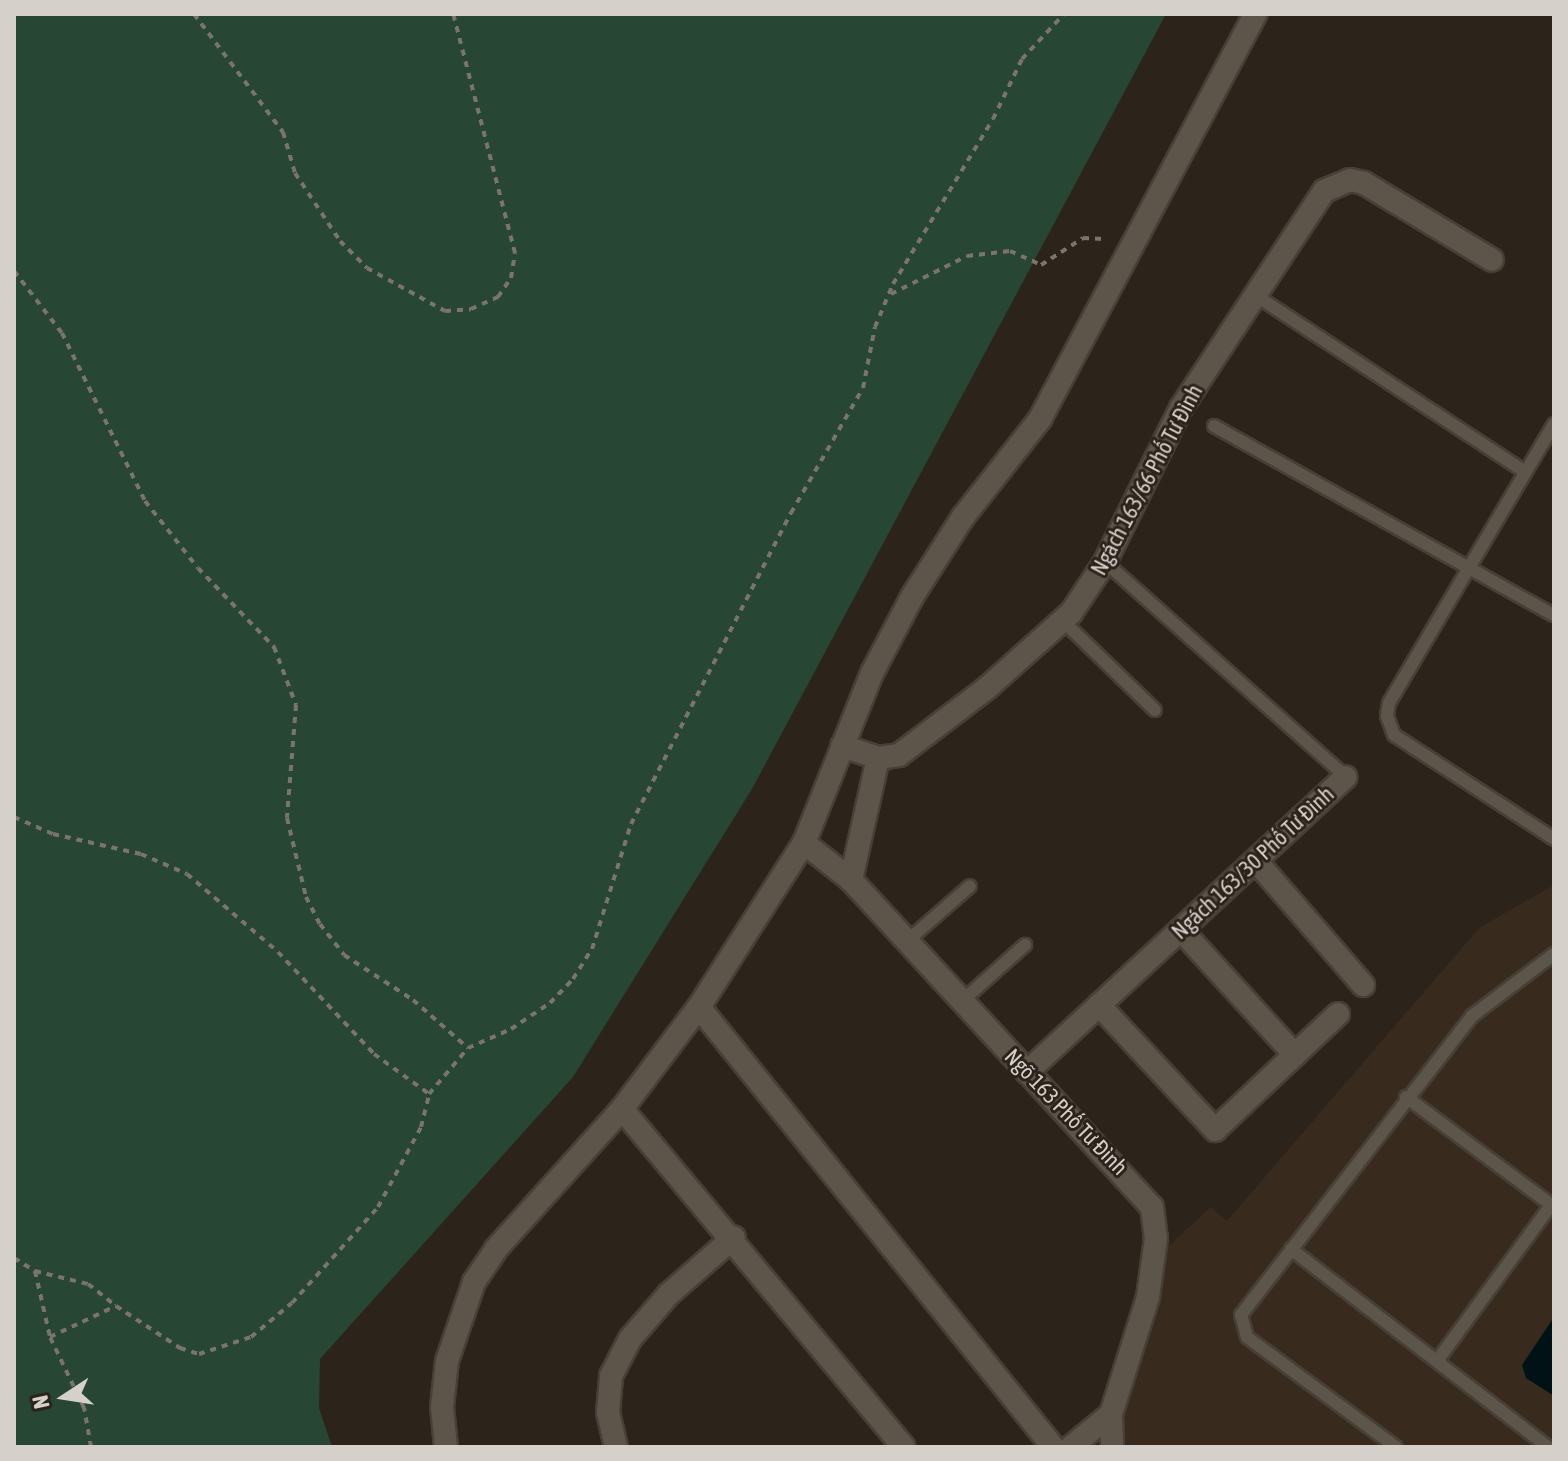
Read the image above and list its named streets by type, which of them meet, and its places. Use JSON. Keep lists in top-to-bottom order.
{
  "streets": {
    "street": ["Ngách 163/66 Phố Tư Đình", "Ngách 163/30 Phố Tư Đình", "Ngõ 163 Phố Tư Đình"]
  },
  "crossings": [
    ["Ngách 163/66 Phố Tư Đình", "Ngách 163/30 Phố Tư Đình"],
    ["Ngách 163/30 Phố Tư Đình", "Ngõ 163 Phố Tư Đình"]
  ],
  "north": "left"
}
